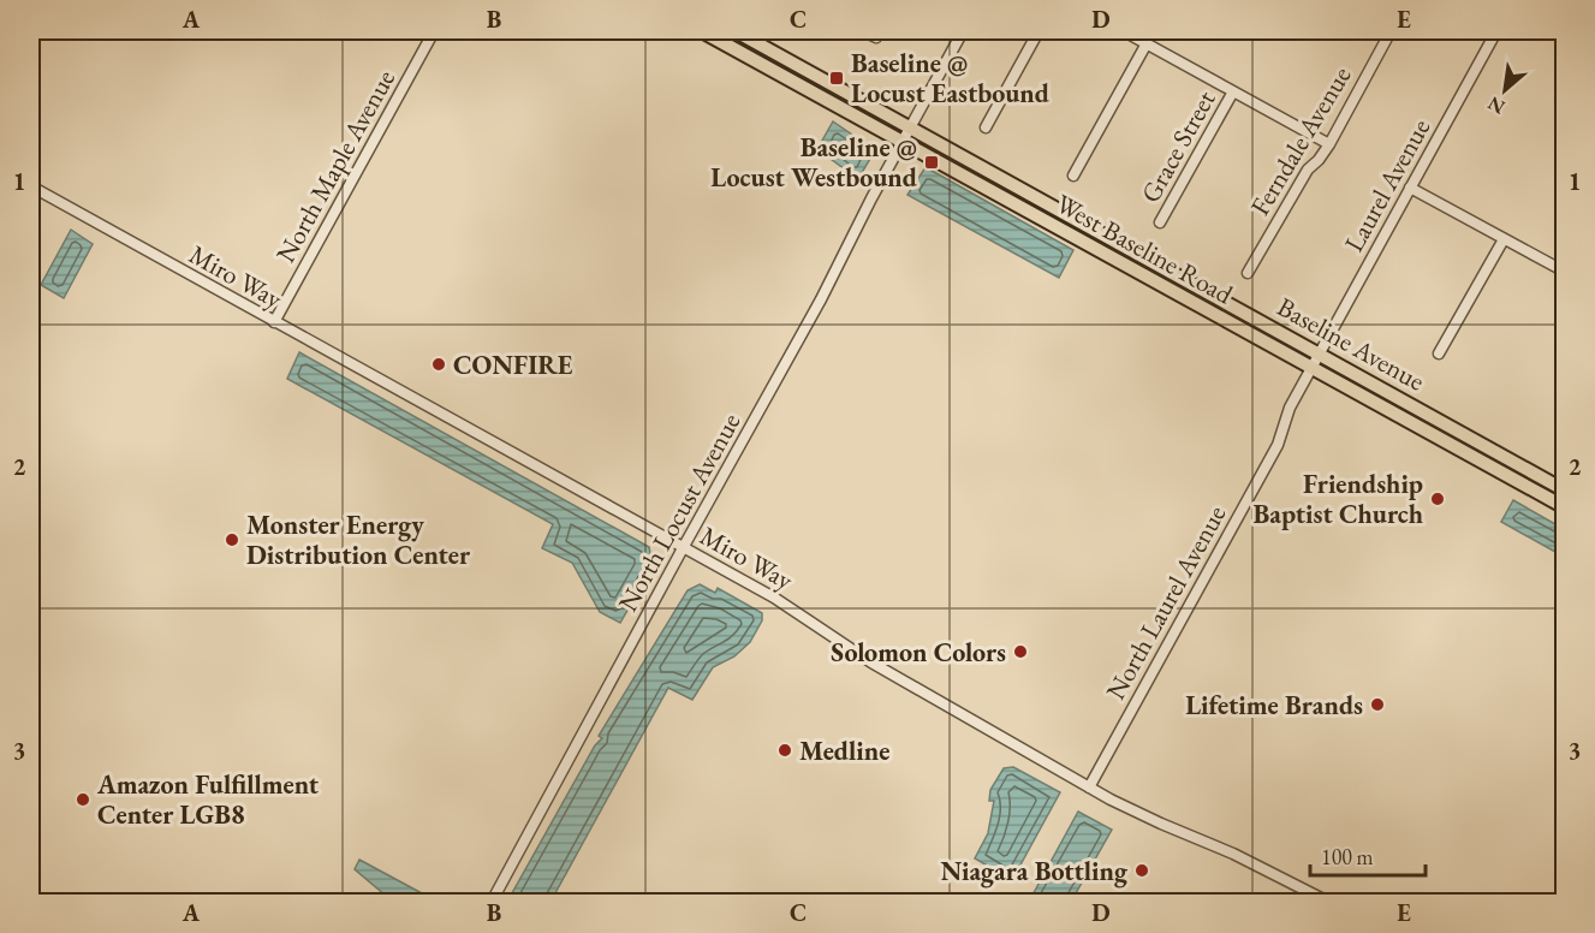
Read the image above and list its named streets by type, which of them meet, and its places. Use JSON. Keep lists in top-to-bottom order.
{
  "streets": {
    "main road": ["West Baseline Road", "Baseline Avenue"],
    "street": [
      "Ferndale Avenue",
      "Grace Street",
      "North Maple Avenue",
      "Laurel Avenue",
      "Miro Way",
      "North Locust Avenue",
      "North Laurel Avenue"
    ]
  },
  "crossings": [
    ["North Maple Avenue", "Miro Way"],
    ["Laurel Avenue", "West Baseline Road"],
    ["Laurel Avenue", "Baseline Avenue"],
    ["Laurel Avenue", "North Laurel Avenue"],
    ["West Baseline Road", "Baseline Avenue"],
    ["West Baseline Road", "North Locust Avenue"],
    ["West Baseline Road", "North Laurel Avenue"],
    ["Miro Way", "North Locust Avenue"],
    ["Miro Way", "North Laurel Avenue"],
    ["Baseline Avenue", "North Locust Avenue"],
    ["Baseline Avenue", "North Laurel Avenue"]
  ],
  "places": {
    "transit": ["Baseline @ Locust Eastbound", "Baseline @ Locust Westbound"],
    "other": [
      "CONFIRE",
      "Friendship Baptist Church",
      "Monster Energy Distribution Center",
      "Solomon Colors",
      "Lifetime Brands",
      "Medline",
      "Amazon Fulfillment Center LGB8",
      "Niagara Bottling"
    ]
  },
  "scale_bar": "100 m",
  "north": "bottom left",
  "grid": {
    "columns": [
      "A",
      "B",
      "C",
      "D",
      "E"
    ],
    "rows": ["1", "2", "3"]
  }
}
